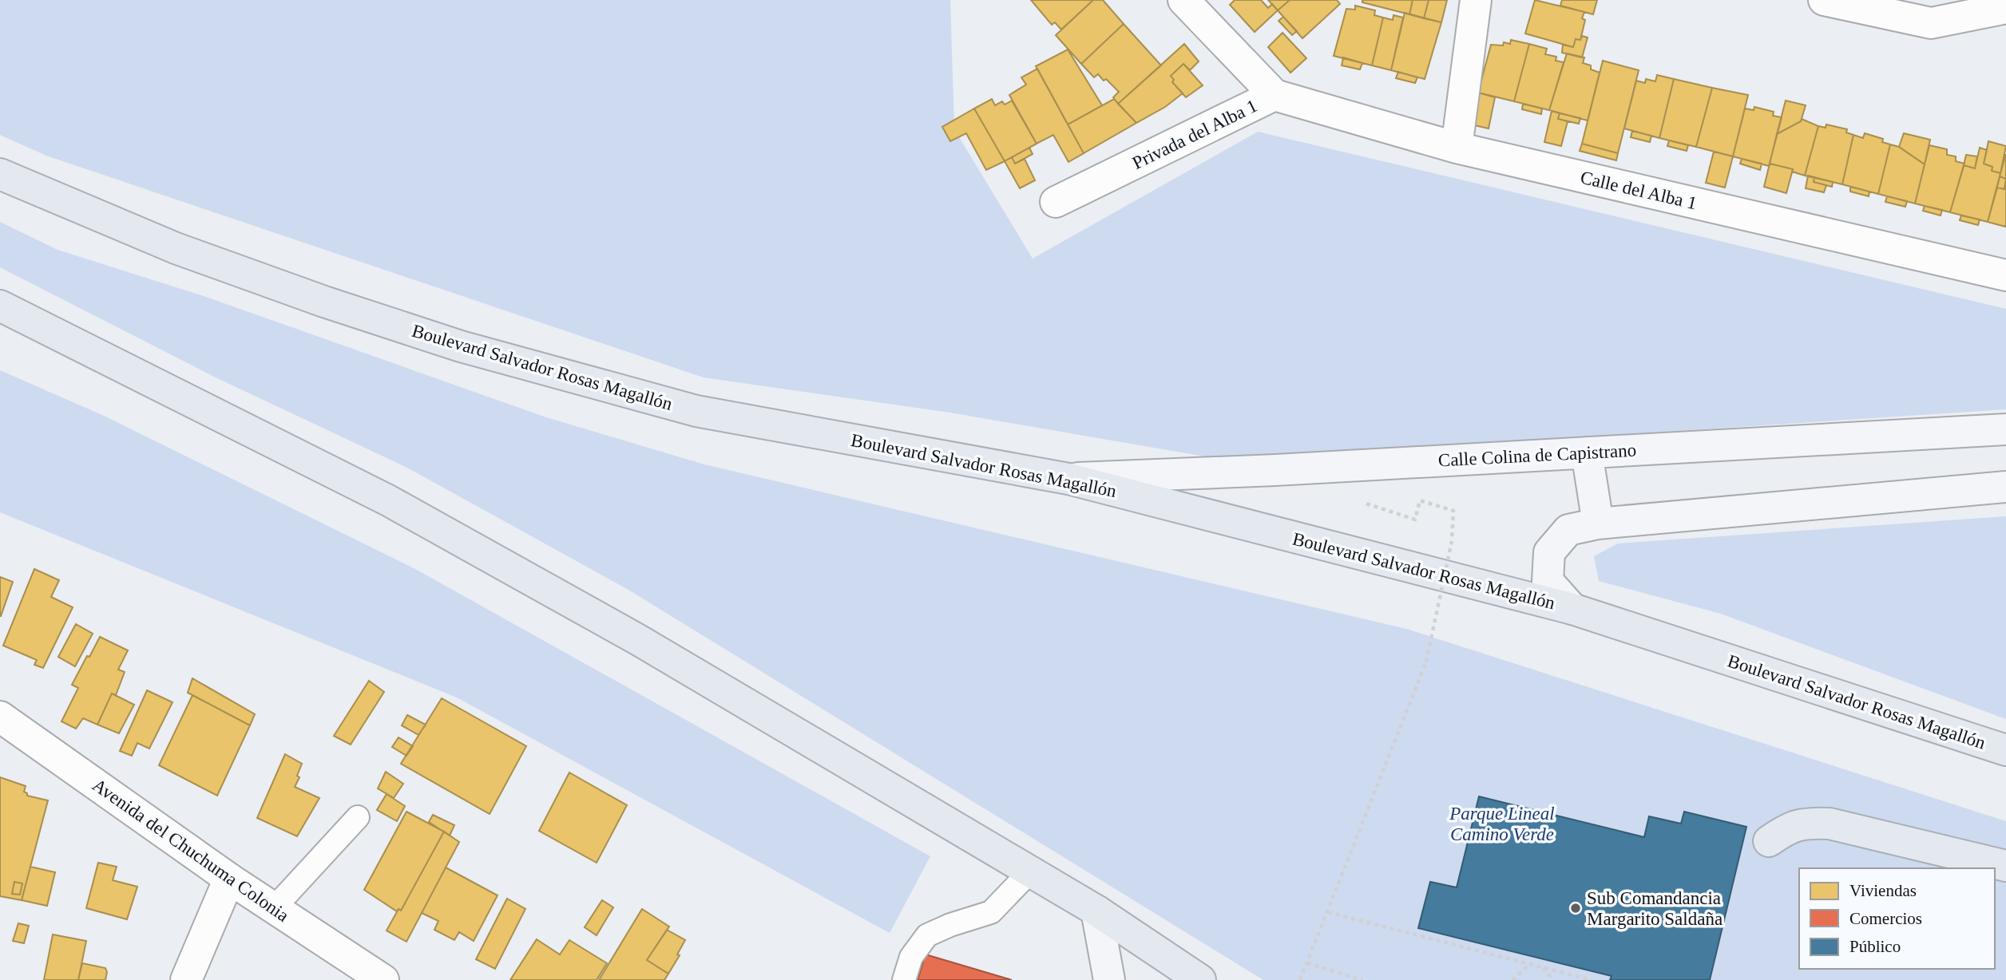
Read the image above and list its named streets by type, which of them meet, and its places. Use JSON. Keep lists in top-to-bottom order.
{
  "streets": {
    "highway": ["Boulevard Salvador Rosas Magallón"],
    "main road": ["Calle Colina de Capistrano"],
    "street": ["Privada del Alba 1", "Calle del Alba 1", "Avenida del Chuchuma Colonia"]
  },
  "crossings": [
    ["Privada del Alba 1", "Calle del Alba 1"],
    ["Boulevard Salvador Rosas Magallón", "Calle Colina de Capistrano"]
  ],
  "parks": ["Parque Lineal Camino Verde"],
  "places": ["Sub Comandancia Margarito Saldaña"],
  "legend": ["Viviendas", "Comercios", "Público"]
}
